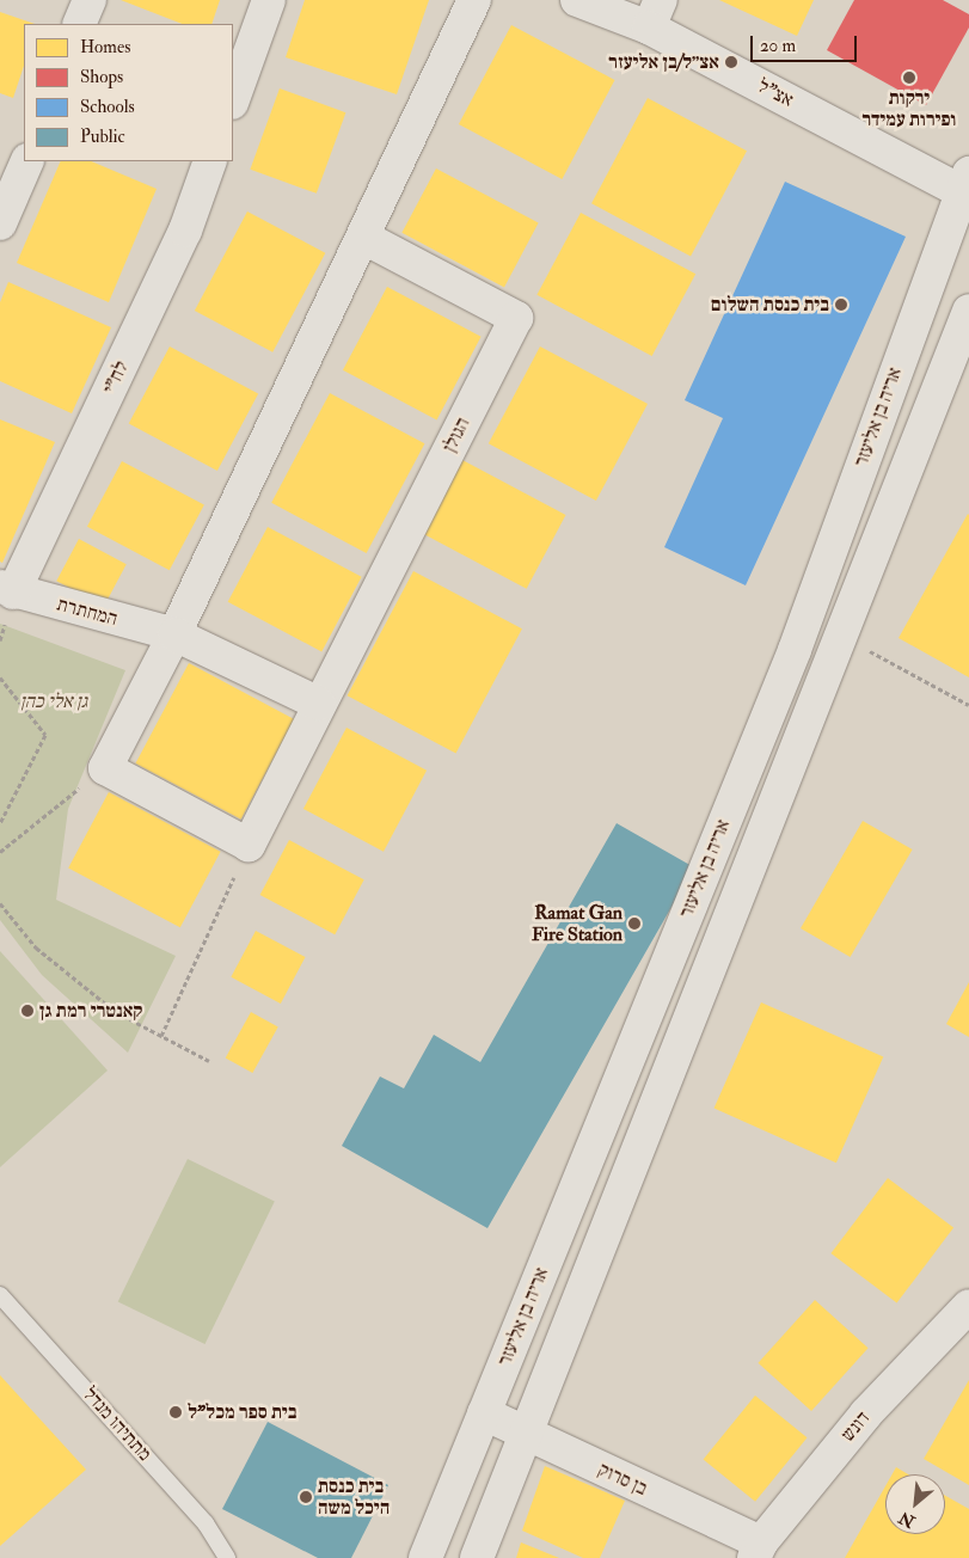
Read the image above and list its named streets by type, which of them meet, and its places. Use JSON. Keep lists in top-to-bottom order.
{
  "streets": {
    "street": [
      "אצ\"ל",
      "לח\"י",
      "אריה בן אליעזר",
      "הגולן",
      "המחתרת",
      "דונש",
      "בן סרוק"
    ],
    "lane": ["מתתיהו מנדל"]
  },
  "crossings": [
    ["אצ\"ל", "אריה בן אליעזר"],
    ["לח\"י", "המחתרת"],
    ["אריה בן אליעזר", "בן סרוק"],
    ["דונש", "בן סרוק"]
  ],
  "parks": ["גן אלי כהן"],
  "places": [
    "אצ״ל/בן אליעזר",
    "ירקות ופירות עמידר",
    "בית כנסת השלום",
    "Ramat Gan Fire Station",
    "קאנטרי רמת גן",
    "בית ספר מכל\"ל",
    "בית כנסת היכל משה"
  ],
  "legend": [
    "Homes",
    "Shops",
    "Schools",
    "Public"
  ],
  "scale_bar": "20 m",
  "north": "bottom left"
}
